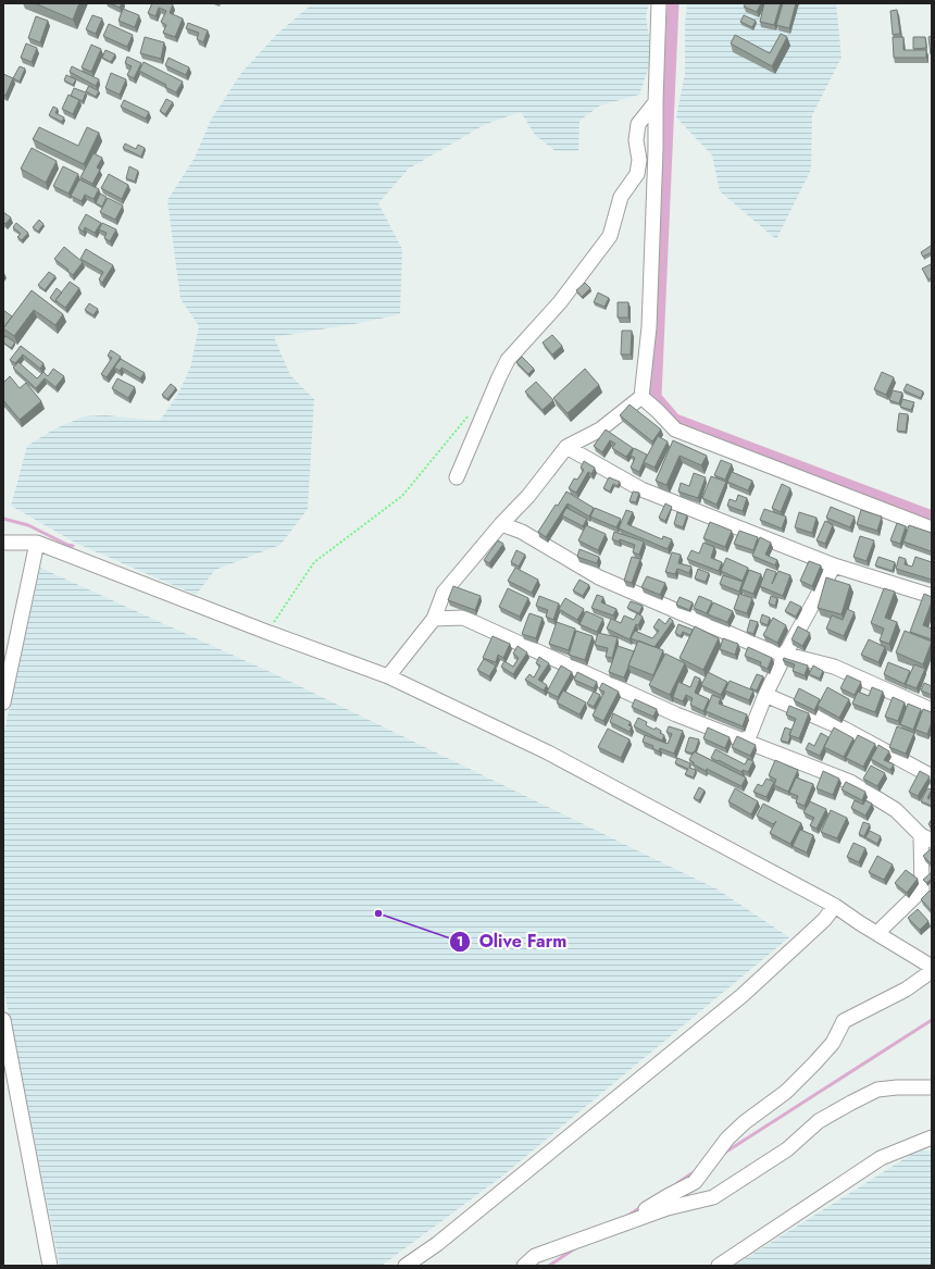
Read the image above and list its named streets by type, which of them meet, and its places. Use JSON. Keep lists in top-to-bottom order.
{
  "places": ["Olive Farm"]
}
